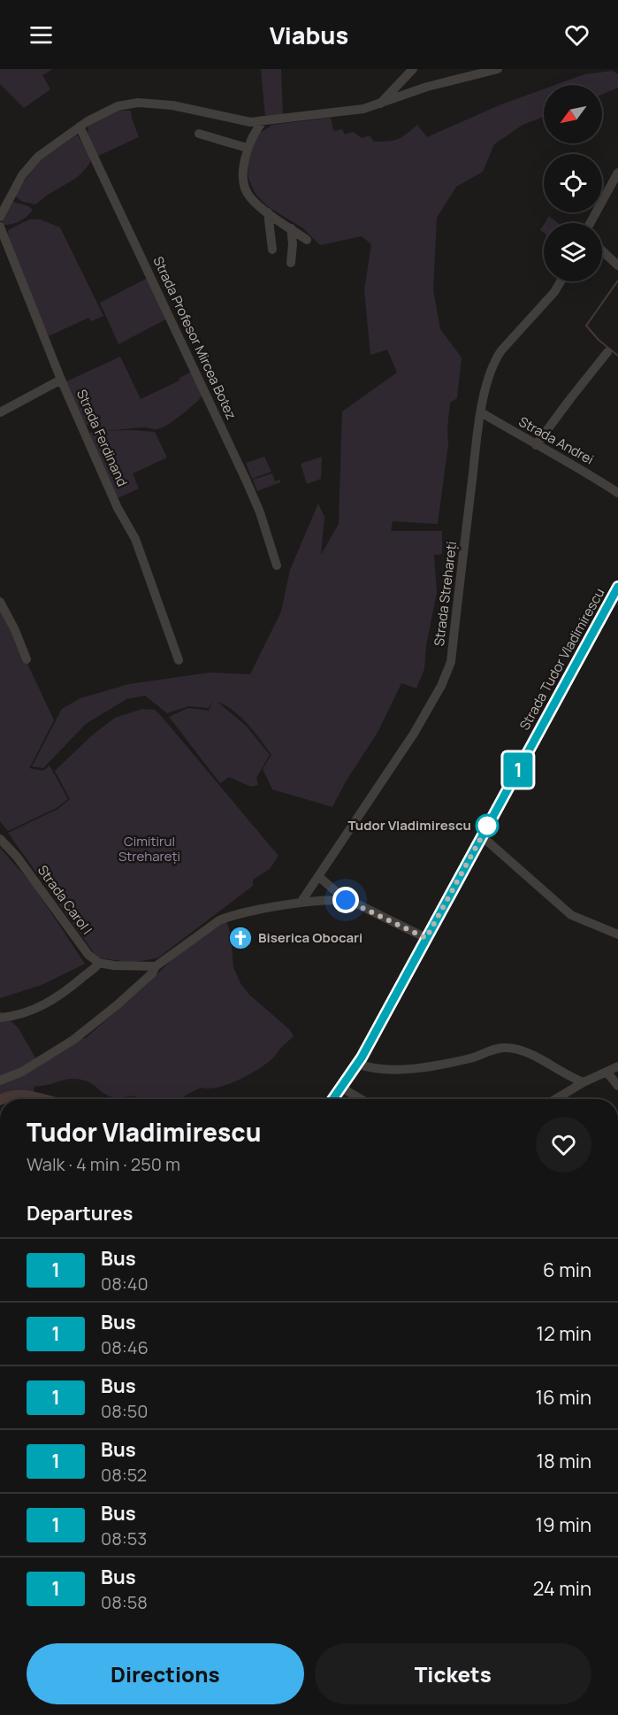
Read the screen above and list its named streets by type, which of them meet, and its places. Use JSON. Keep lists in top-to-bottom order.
{
  "streets": {
    "main road": ["Strada Tudor Vladimirescu"],
    "street": [
      "Strada Profesor Mircea Botez",
      "Strada Ferdinand",
      "Strada Andrei",
      "Strada Strehareți",
      "Strada Carol I"
    ]
  },
  "crossings": [
    ["Strada Andrei", "Strada Strehareți"]
  ],
  "parks": ["Cimitirul Strehareți"],
  "places": {
    "other": ["Tudor Vladimirescu"],
    "church": ["Biserica Obocari"]
  },
  "lines": ["bus line 1"],
  "north": "bottom left",
  "page": {
    "header": "Viabus",
    "on_map": "1",
    "heading": [
      ["Tudor Vladimirescu", "Walk · 4 min · 250 m"],
      "Departures"
    ],
    "list": [
      {
        "mark": "1",
        "name": "Bus",
        "note": "08:40",
        "value": "6 min"
      },
      {
        "mark": "1",
        "name": "Bus",
        "note": "08:46",
        "value": "12 min"
      },
      {
        "mark": "1",
        "name": "Bus",
        "note": "08:50",
        "value": "16 min"
      },
      {
        "mark": "1",
        "name": "Bus",
        "note": "08:52",
        "value": "18 min"
      },
      {
        "mark": "1",
        "name": "Bus",
        "note": "08:53",
        "value": "19 min"
      },
      {
        "mark": "1",
        "name": "Bus",
        "note": "08:58",
        "value": "24 min"
      }
    ],
    "buttons": ["Directions", "Tickets"]
  }
}
